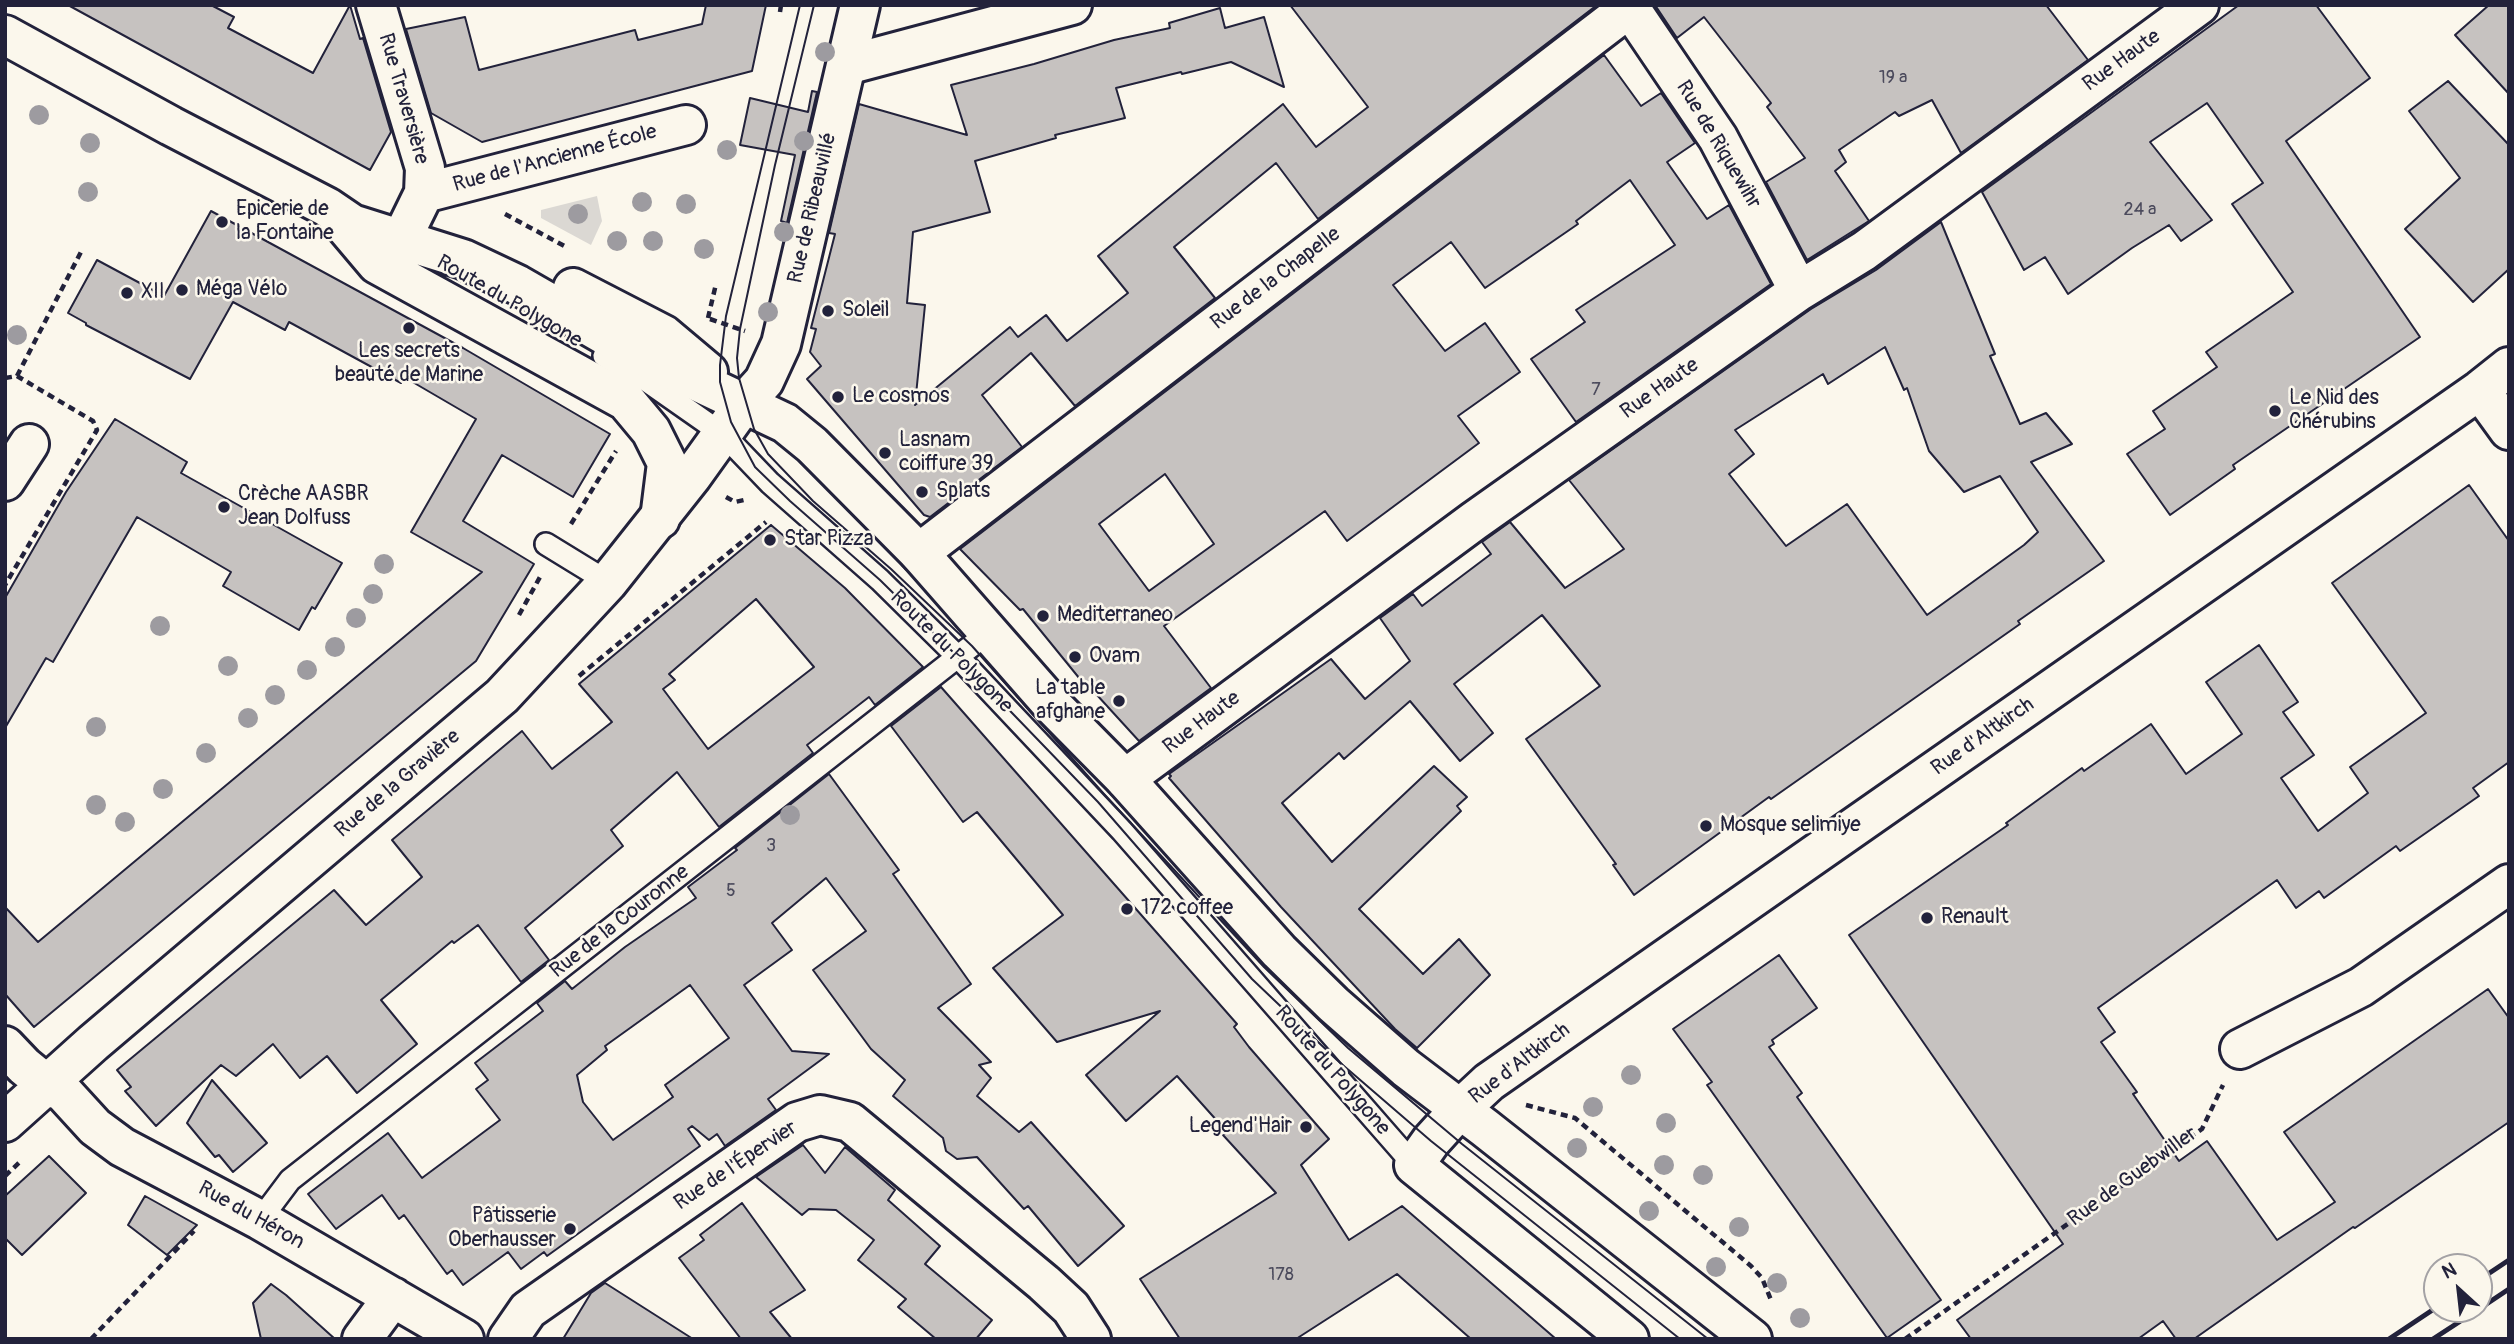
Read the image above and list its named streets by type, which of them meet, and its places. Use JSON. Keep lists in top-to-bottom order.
{
  "streets": {
    "street": [
      "Rue Haute",
      "Rue Traversière",
      "Rue de Riquewihr",
      "Rue de l'Ancienne École",
      "Rue de Ribeauvillé",
      "Rue de la Chapelle",
      "Route du Polygone",
      "Rue d'Altkirch",
      "Rue de la Gravière",
      "Rue de l'Épervier",
      "Rue du Héron"
    ],
    "lane": ["Rue de la Couronne"],
    "path": ["Rue de Guebwiller"]
  },
  "crossings": [
    ["Rue Haute", "Rue de Riquewihr"],
    ["Rue Haute", "Route du Polygone"],
    ["Rue Traversière", "Rue de l'Ancienne École"],
    ["Rue Traversière", "Route du Polygone"],
    ["Rue de Riquewihr", "Rue de la Chapelle"],
    ["Rue de l'Ancienne École", "Route du Polygone"],
    ["Rue de Ribeauvillé", "Route du Polygone"],
    ["Rue de Ribeauvillé", "Rue de la Gravière"],
    ["Rue de la Chapelle", "Route du Polygone"],
    ["Route du Polygone", "Rue d'Altkirch"],
    ["Route du Polygone", "Rue de la Gravière"],
    ["Route du Polygone", "Rue de la Couronne"],
    ["Rue de la Gravière", "Rue du Héron"],
    ["Rue de la Couronne", "Rue du Héron"]
  ],
  "places": [
    "Epicerie de la Fontaine",
    "Méga Vélo",
    "XII",
    "Soleil",
    "Les secrets beauté de Marine",
    "Le cosmos",
    "Le Nid des Chérubins",
    "Lasnam coiffure 39",
    "Splats",
    "Crèche AASBR Jean Dolfuss",
    "Star Pizza",
    "Mediterraneo",
    "Ovam",
    "La table afghane",
    "Mosque selimiye",
    "172 coffee",
    "Renault",
    "Legend'Hair",
    "Pâtisserie Oberhausser"
  ],
  "house_numbers": [
    "19 a",
    "24 a",
    "7",
    "3",
    "5",
    "178"
  ],
  "north": "top left"
}
